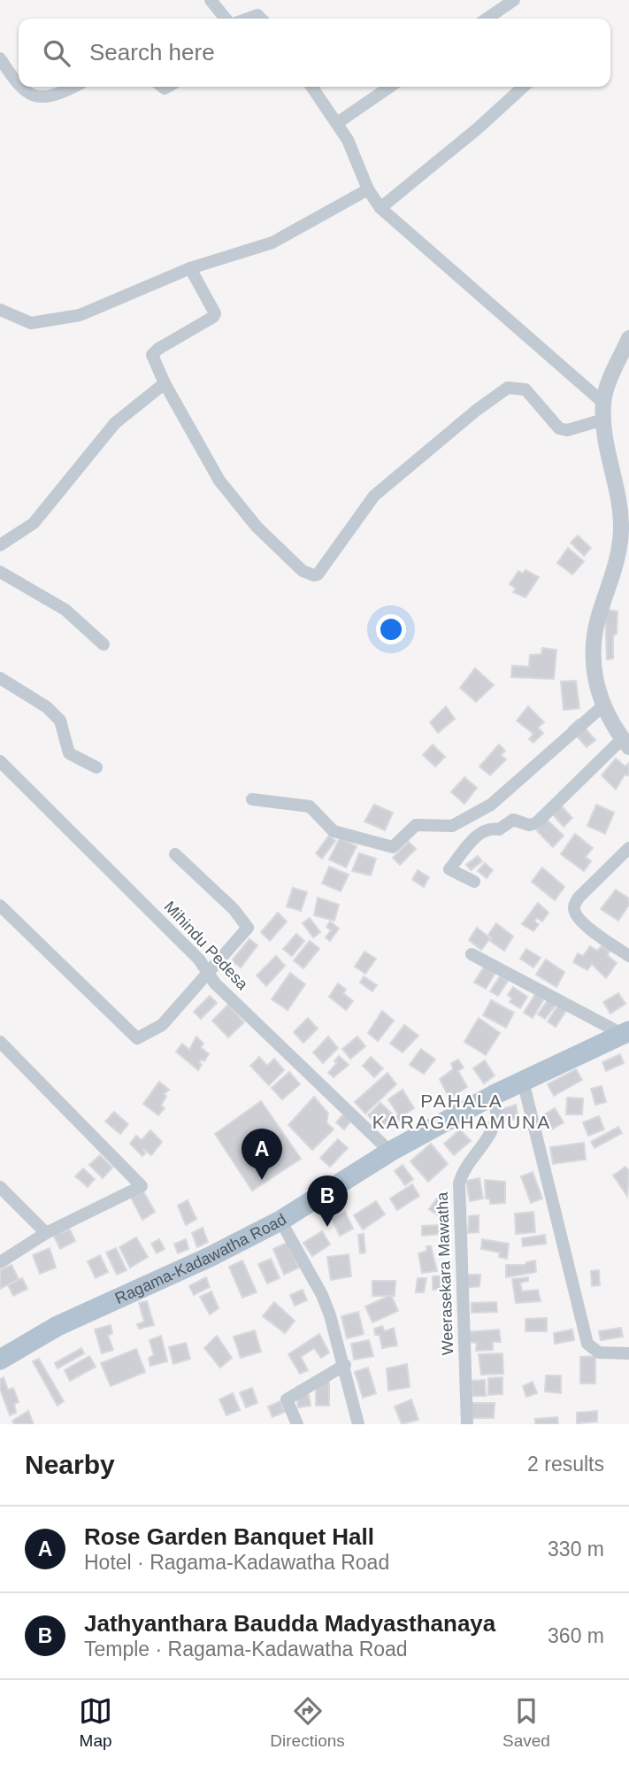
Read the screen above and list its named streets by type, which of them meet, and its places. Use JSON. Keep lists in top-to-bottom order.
{
  "streets": {
    "main road": ["Ragama-Kadawatha Road"],
    "street": ["Mihindu Pedesa", "Weerasekara Mawatha"]
  },
  "crossings": [
    ["Mihindu Pedesa", "Ragama-Kadawatha Road"],
    ["Ragama-Kadawatha Road", "Weerasekara Mawatha"]
  ],
  "districts": ["PAHALA KARAGAHAMUNA"],
  "page": {
    "search": "Search here",
    "pins": ["A", "B"],
    "heading": ["Nearby", "2 results"],
    "list": [
      {
        "mark": "A",
        "name": "Rose Garden Banquet Hall",
        "note": "Hotel · Ragama-Kadawatha Road",
        "value": "330 m"
      },
      {
        "mark": "B",
        "name": "Jathyanthara Baudda Madyasthanaya",
        "note": "Temple · Ragama-Kadawatha Road",
        "value": "360 m"
      }
    ],
    "nav": ["Map", "Directions", "Saved"]
  }
}
